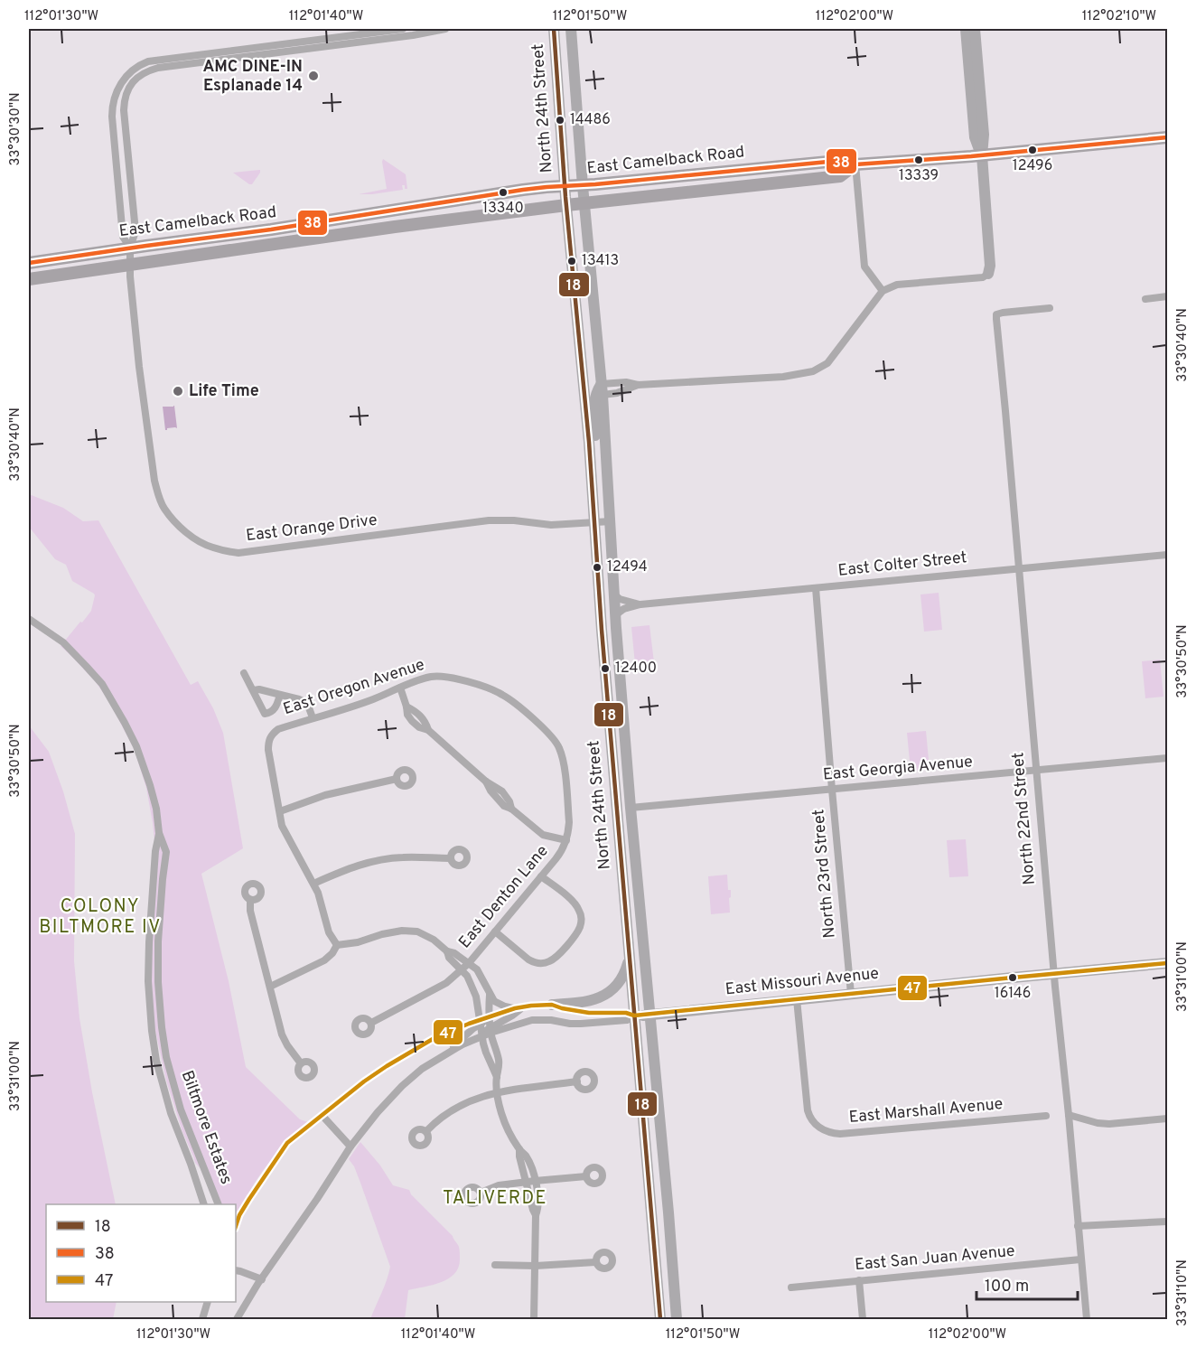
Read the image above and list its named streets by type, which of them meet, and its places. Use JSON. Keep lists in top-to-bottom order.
{
  "streets": {
    "main road": ["North 24th Street", "East Camelback Road", "East Missouri Avenue"],
    "street": [
      "East Orange Drive",
      "East Colter Street",
      "East Oregon Avenue",
      "East Georgia Avenue",
      "North 22nd Street",
      "North 23rd Street",
      "East Denton Lane",
      "East Marshall Avenue",
      "Biltmore Estates",
      "East San Juan Avenue"
    ]
  },
  "crossings": [
    ["North 24th Street", "East Camelback Road"],
    ["North 24th Street", "East Orange Drive"],
    ["North 24th Street", "East Colter Street"],
    ["North 24th Street", "East Georgia Avenue"],
    ["North 24th Street", "East Missouri Avenue"],
    ["East Camelback Road", "East Orange Drive"],
    ["East Colter Street", "North 22nd Street"],
    ["East Colter Street", "North 23rd Street"],
    ["East Oregon Avenue", "East Denton Lane"],
    ["East Georgia Avenue", "North 22nd Street"],
    ["East Georgia Avenue", "North 23rd Street"],
    ["North 22nd Street", "East Missouri Avenue"],
    ["North 22nd Street", "East San Juan Avenue"],
    ["North 23rd Street", "East Missouri Avenue"],
    ["East Missouri Avenue", "East Marshall Avenue"]
  ],
  "districts": ["COLONY BILTMORE IV", "TALIVERDE"],
  "places": [
    "AMC DINE-IN Esplanade 14",
    "14486",
    "12496",
    "13339",
    "13340",
    "13413",
    "Life Time",
    "12494",
    "12400",
    "16146"
  ],
  "lines": ["transit line 18", "transit line 38", "transit line 47"],
  "legend": ["18", "38", "47"],
  "scale_bar": "100 m",
  "coordinates": [
    "112°01'30\"W",
    "112°01'40\"W",
    "112°01'50\"W",
    "112°02'00\"W",
    "112°02'10\"W",
    "33°30'30\"N",
    "33°30'40\"N",
    "33°30'50\"N",
    "33°31'00\"N",
    "33°31'10\"N"
  ]
}
